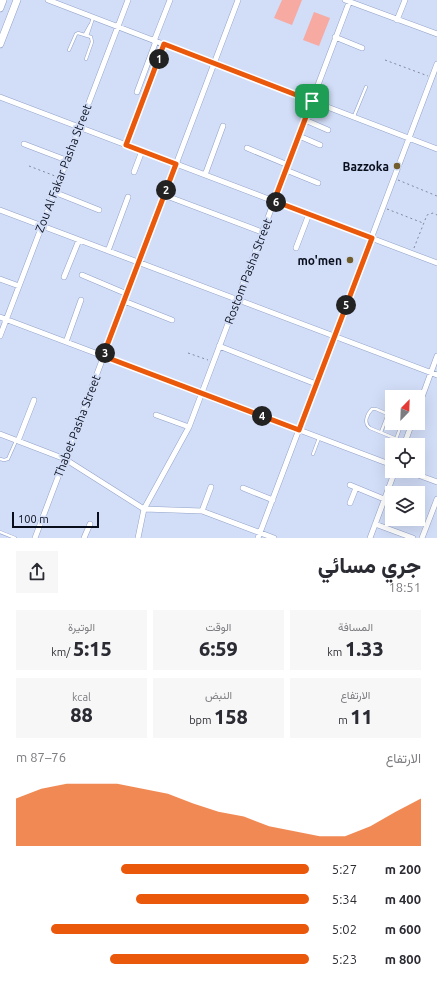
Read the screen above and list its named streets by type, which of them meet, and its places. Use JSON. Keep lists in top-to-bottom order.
{
  "streets": {
    "street": ["Zou Al Fakar Pasha Street", "Rostom Pasha Street", "Thabet Pasha Street"]
  },
  "places": ["Bazzoka", "mo'men"],
  "scale_bar": "100 m",
  "north": "top right",
  "page": {
    "pins": [
      "1",
      "2",
      "6",
      "5",
      "3",
      "4"
    ],
    "scale": "100 m",
    "heading": ["جري مسائي", "18:51"],
    "stats": [
      ["المسافة", "1.33 km"],
      ["الوقت", "6:59"],
      ["الوتيرة", "5:15 /km"],
      ["الارتفاع", "11 m"],
      ["النبض", "158 bpm"],
      ["kcal", "88"]
    ],
    "chart": ["الارتفاع", "76–87 m"],
    "list": [
      {
        "name": "200 m",
        "note": "5:27"
      },
      {
        "name": "400 m",
        "note": "5:34"
      },
      {
        "name": "600 m",
        "note": "5:02"
      },
      {
        "name": "800 m",
        "note": "5:23"
      }
    ]
  }
}
